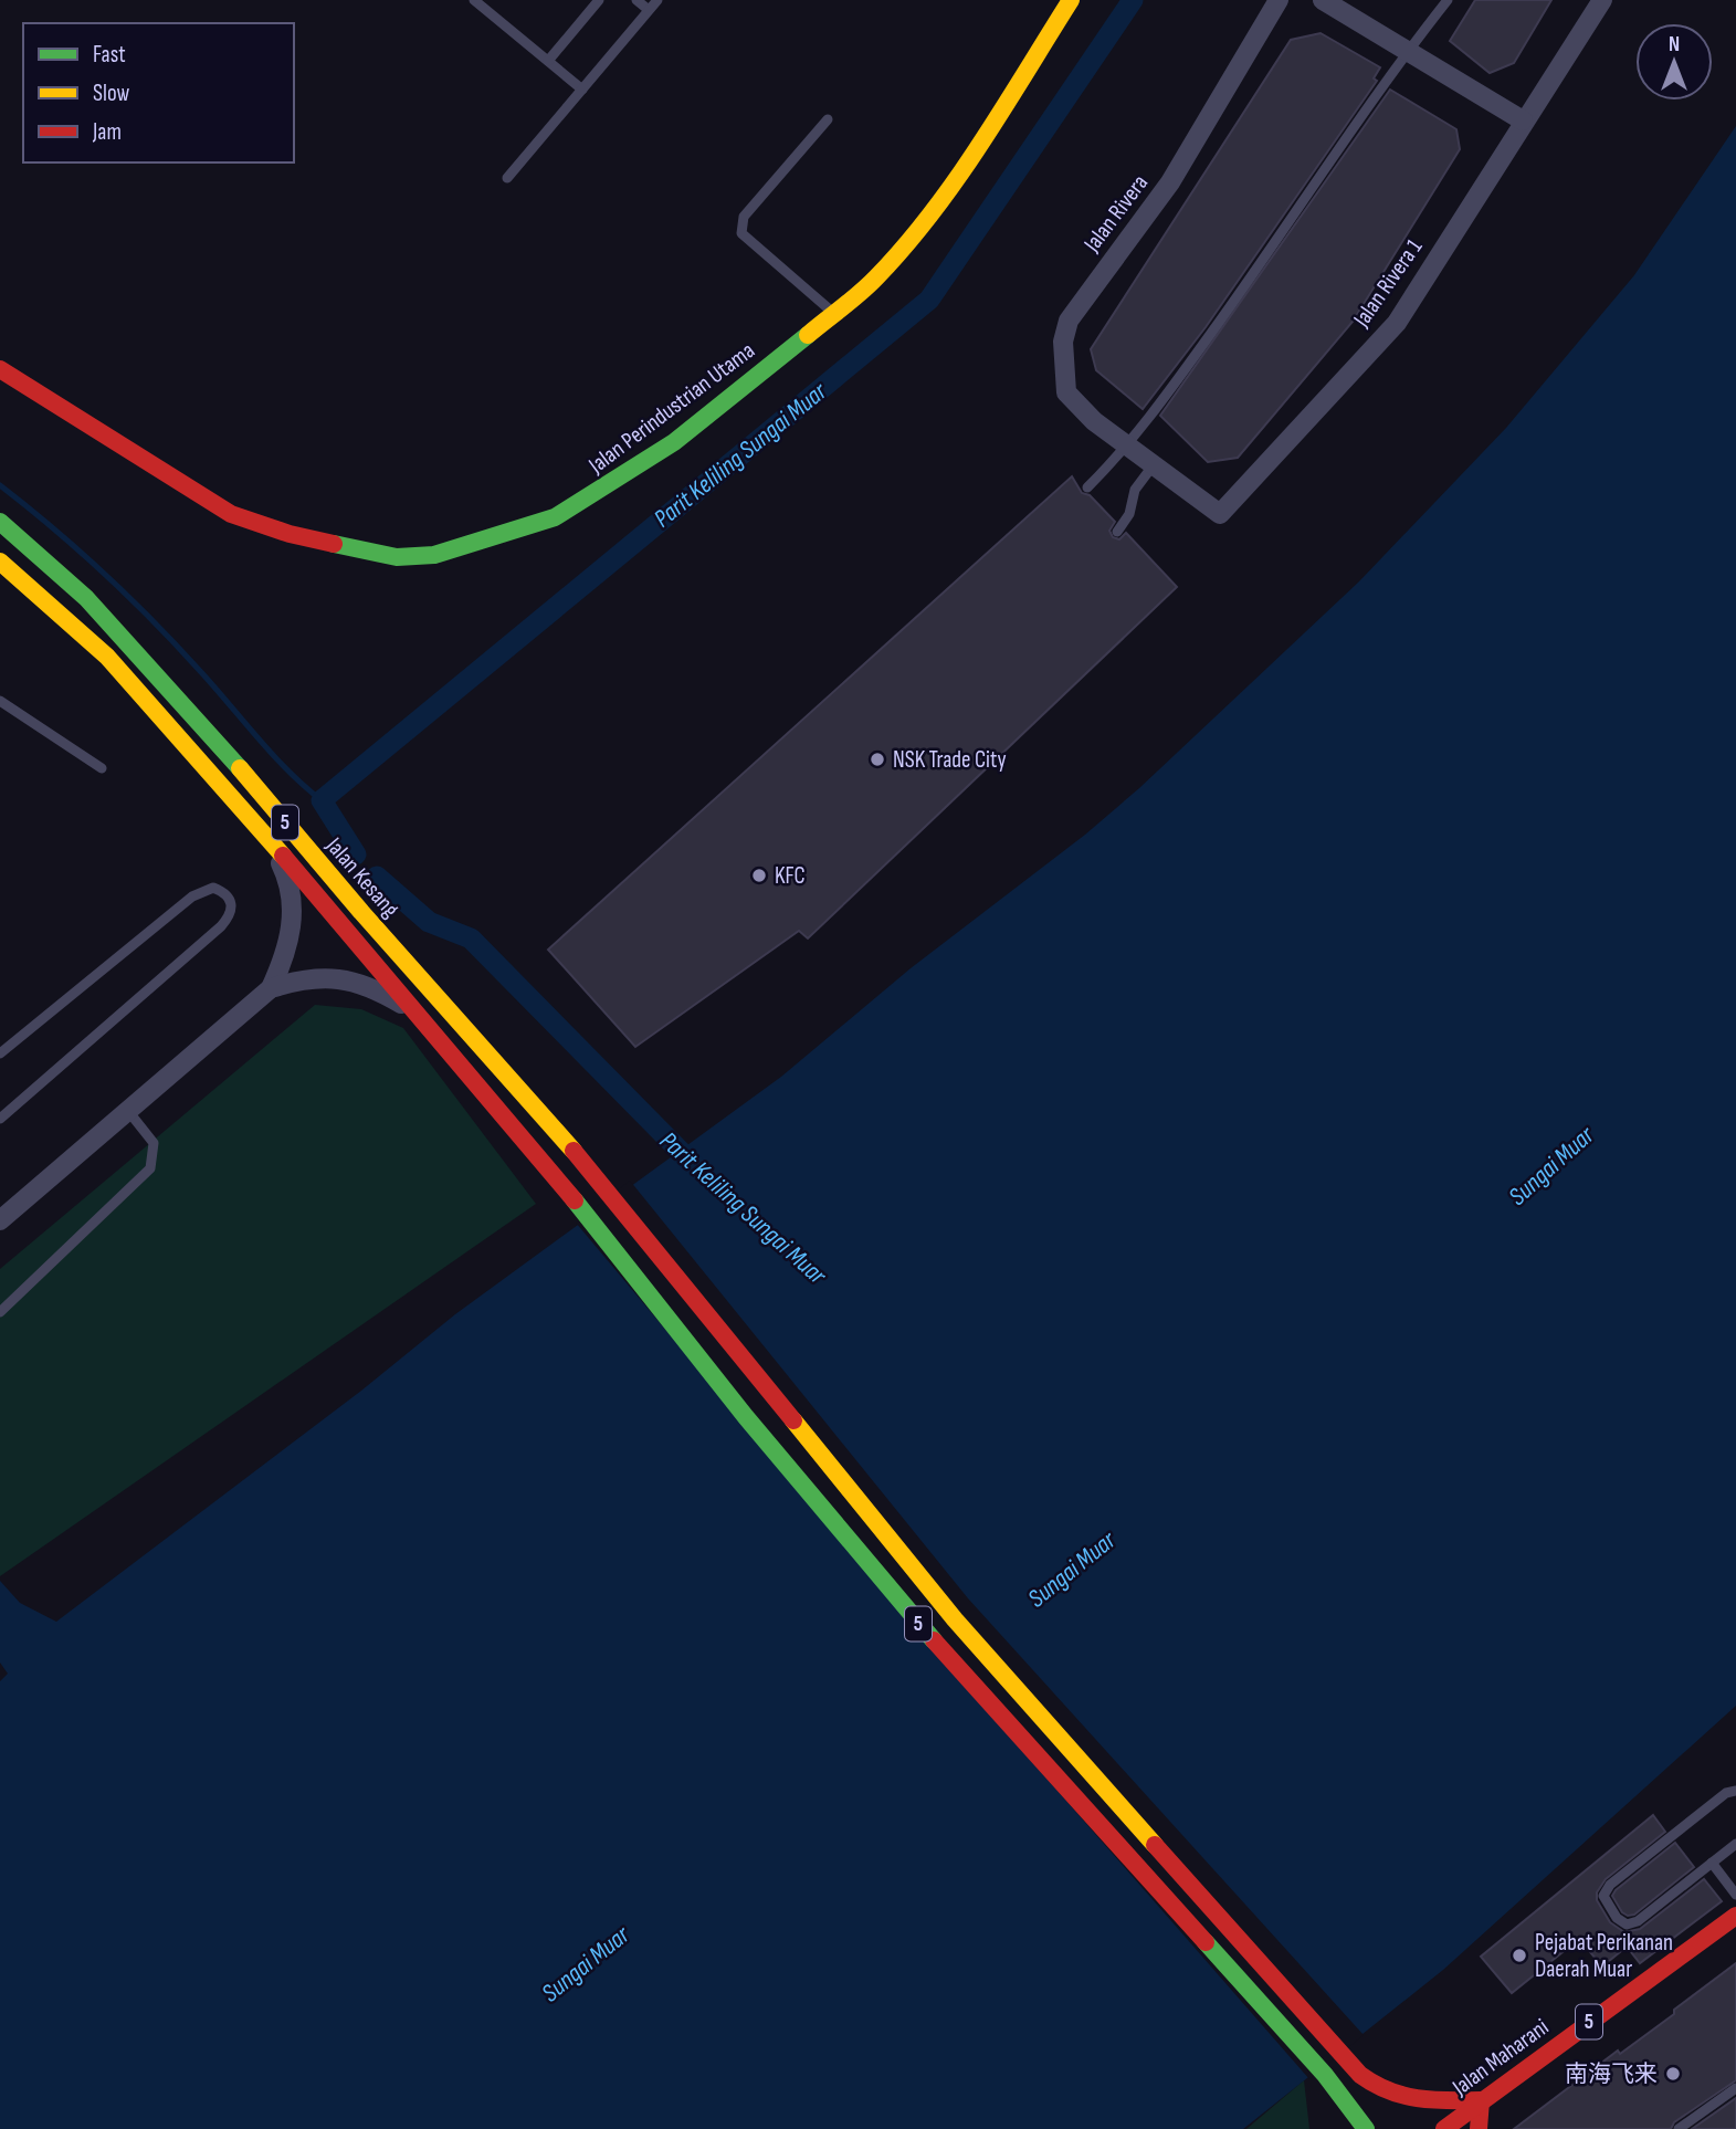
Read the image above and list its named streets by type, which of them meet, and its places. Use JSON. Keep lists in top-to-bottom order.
{
  "streets": {
    "main road": [
      "Jalan Perindustrian Utama",
      "5",
      "Jalan Kesang",
      "Jalan Maharani"
    ],
    "street": ["Jalan Rivera", "Jalan Rivera 1"]
  },
  "crossings": [
    ["Jalan Rivera", "Jalan Rivera 1"],
    ["5", "Jalan Kesang"],
    ["Jalan Kesang", "Jalan Maharani"]
  ],
  "water": ["Parit Keliling Sungai Muar", "Sungai Muar"],
  "places": [
    "NSK Trade City",
    "KFC",
    "Pejabat Perikanan Daerah Muar",
    "南海飞来"
  ],
  "legend": ["Fast", "Slow", "Jam"],
  "north": "top"
}
